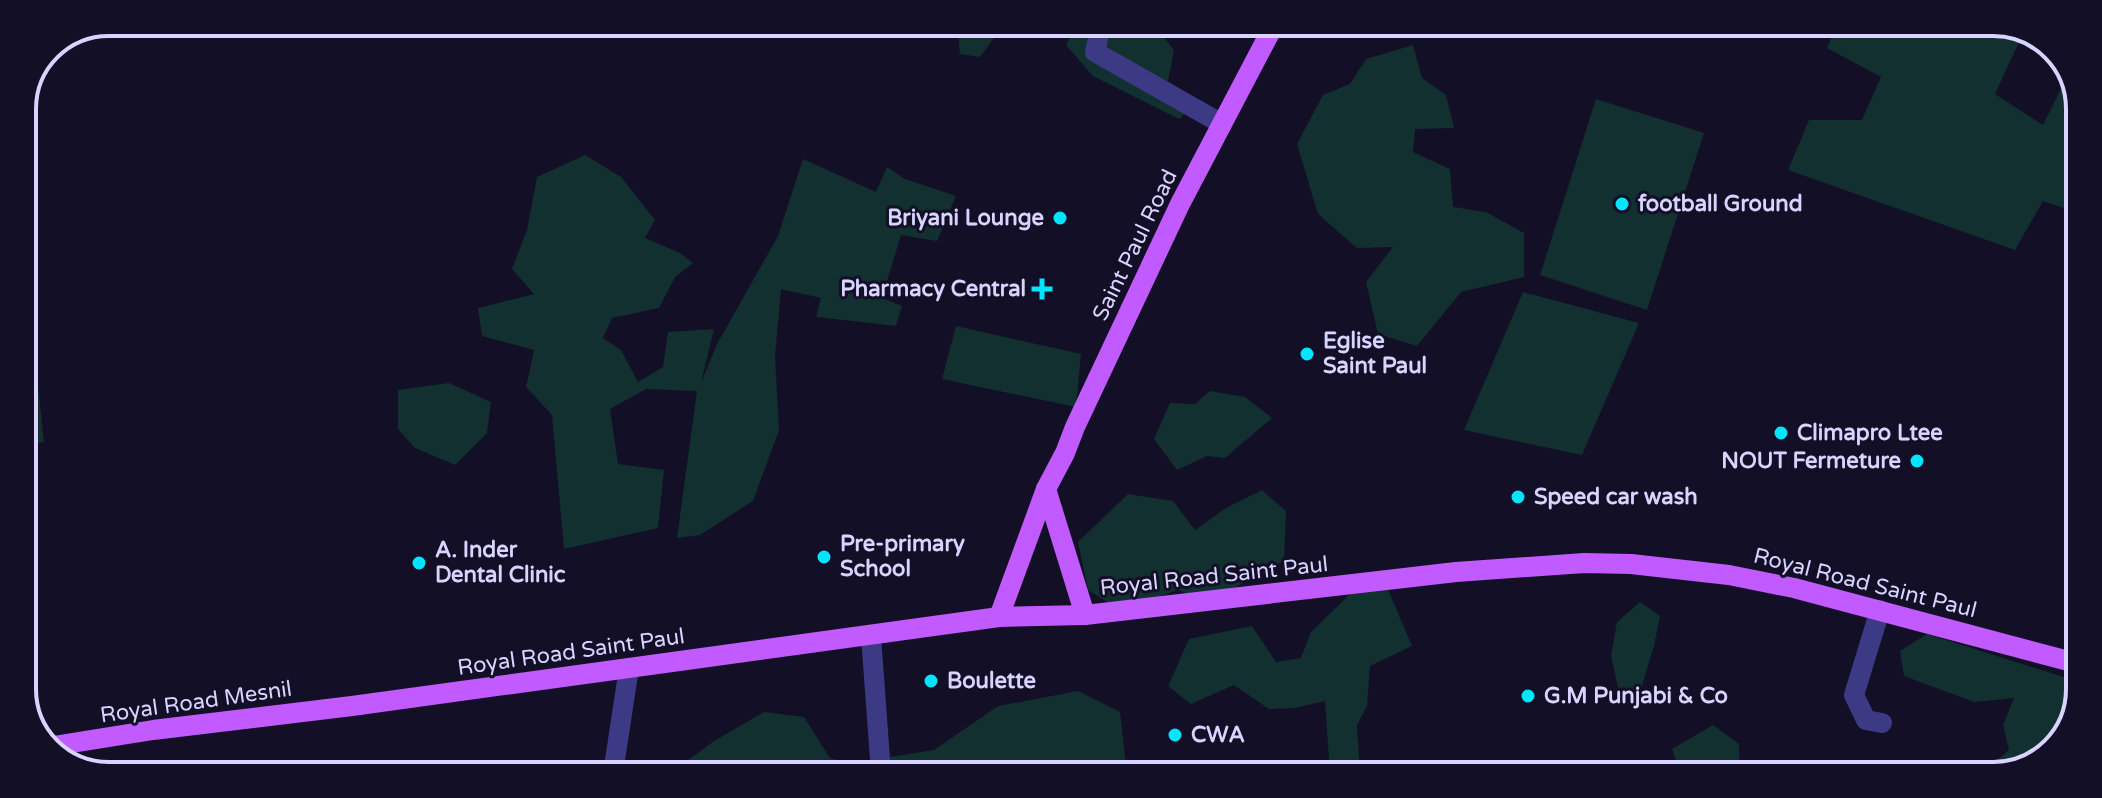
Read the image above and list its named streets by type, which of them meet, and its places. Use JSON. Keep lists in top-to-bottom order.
{
  "streets": {
    "main road": ["Saint Paul Road", "Royal Road Saint Paul", "Royal Road Mesnil"]
  },
  "crossings": [
    ["Saint Paul Road", "Royal Road Saint Paul"],
    ["Royal Road Saint Paul", "Royal Road Mesnil"]
  ],
  "places": {
    "other": [
      "football Ground",
      "Briyani Lounge",
      "Eglise Saint Paul",
      "Climapro Ltee",
      "NOUT Fermeture",
      "Speed car wash",
      "Pre-primary School",
      "A. Inder Dental Clinic",
      "Boulette",
      "G.M Punjabi & Co",
      "CWA"
    ],
    "health": ["Pharmacy Central"]
  }
}
